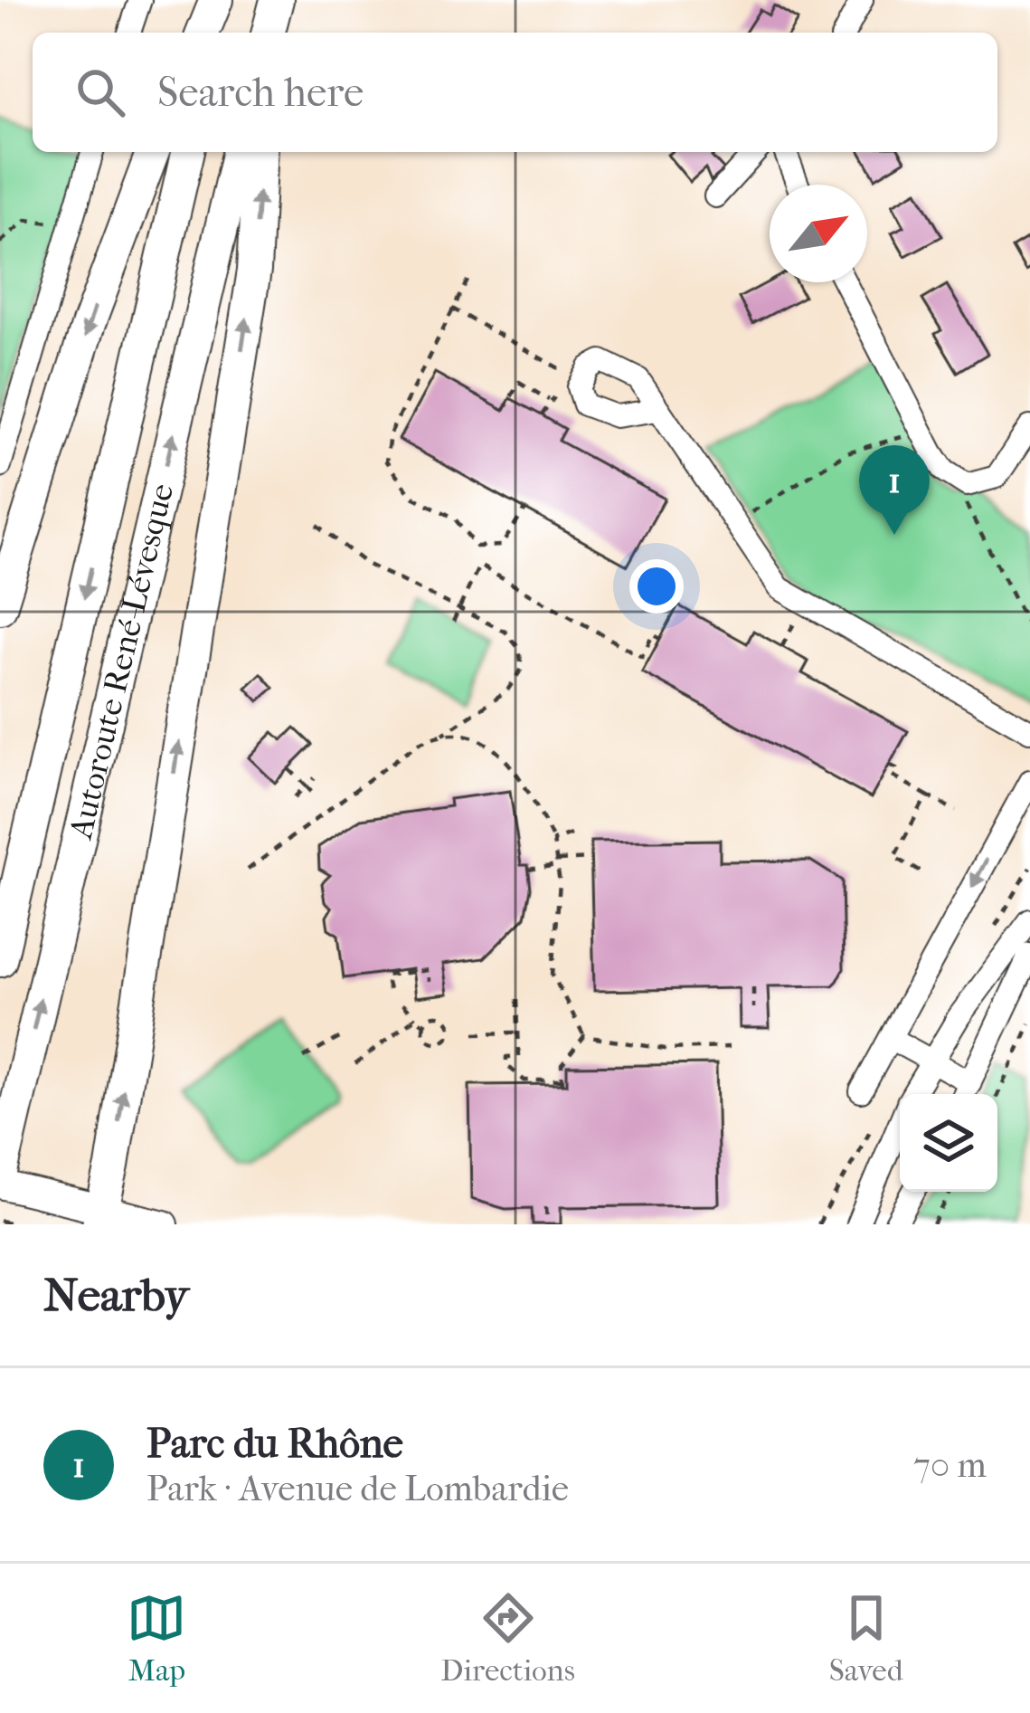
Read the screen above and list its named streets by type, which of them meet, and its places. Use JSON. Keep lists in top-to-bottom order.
{
  "streets": {
    "highway": ["Autoroute René-Lévesque"]
  },
  "north": "top right",
  "page": {
    "search": "Search here",
    "pins": "1",
    "heading": "Nearby",
    "list": [
      {
        "mark": "1",
        "name": "Parc du Rhône",
        "note": "Park · Avenue de Lombardie",
        "value": "70 m"
      }
    ],
    "nav": ["Map", "Directions", "Saved"]
  }
}
